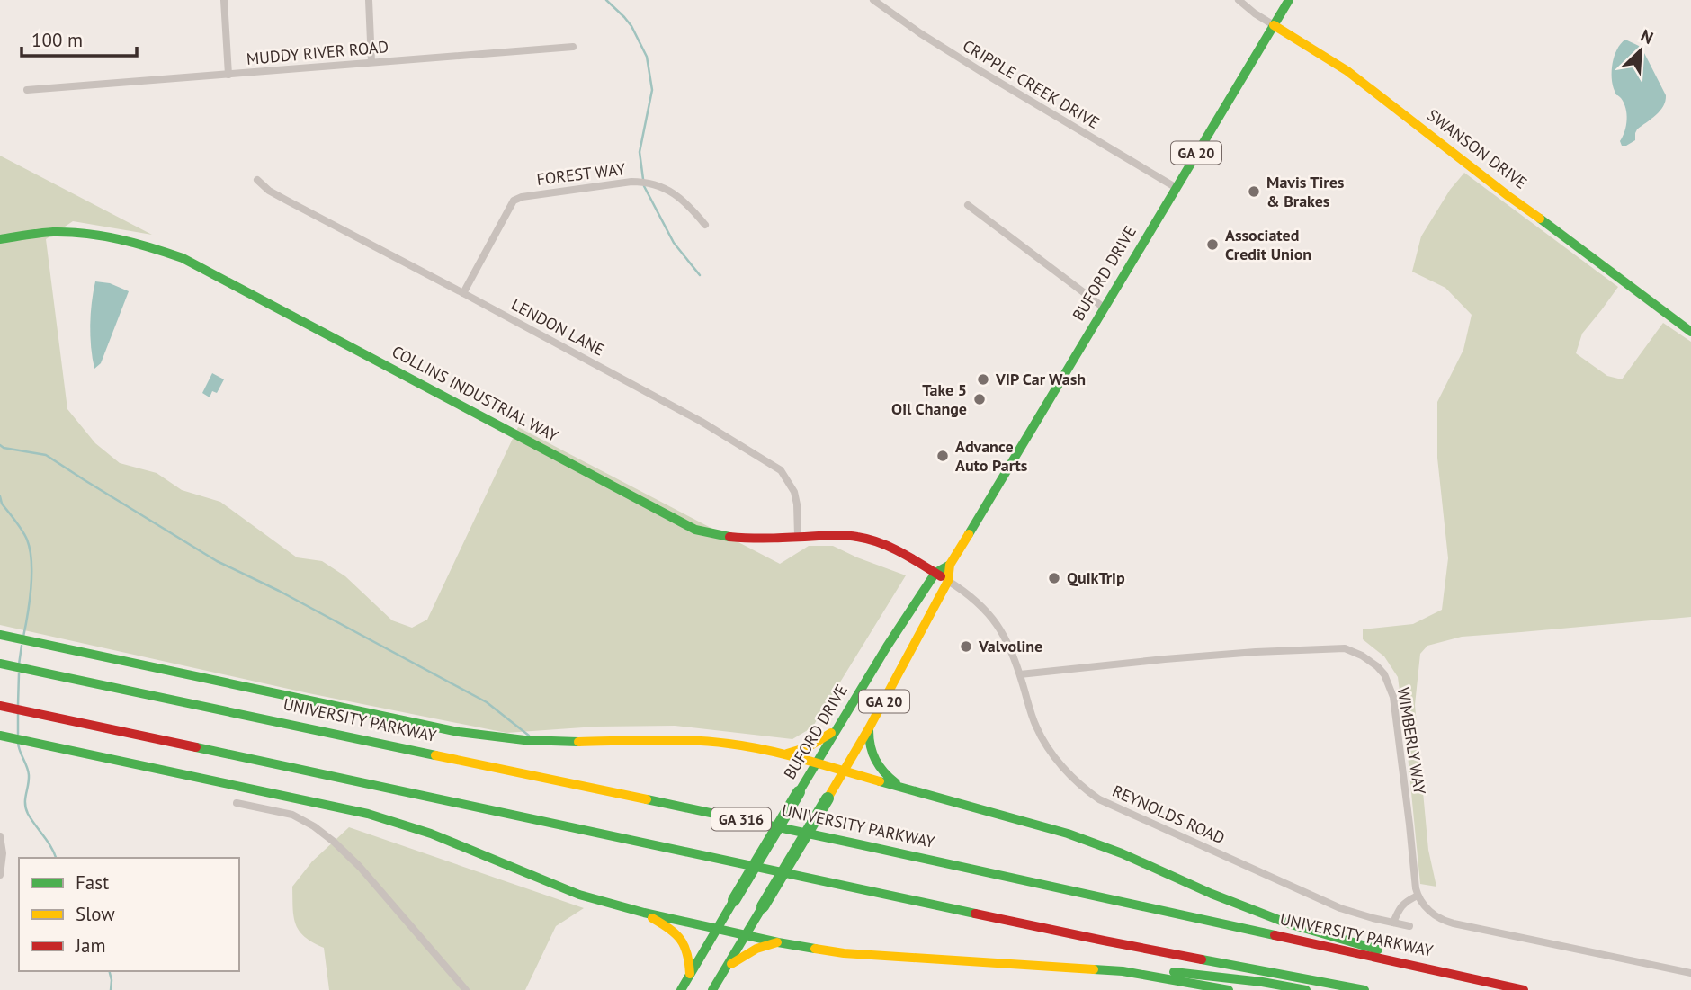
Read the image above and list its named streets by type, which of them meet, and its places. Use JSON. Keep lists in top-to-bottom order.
{
  "streets": {
    "main road": [
      "SWANSON DRIVE",
      "GA 20",
      "BUFORD DRIVE",
      "COLLINS INDUSTRIAL WAY",
      "UNIVERSITY PARKWAY",
      "GA 316"
    ],
    "street": [
      "MUDDY RIVER ROAD",
      "CRIPPLE CREEK DRIVE",
      "FOREST WAY",
      "LENDON LANE",
      "WIMBERLY WAY",
      "REYNOLDS ROAD"
    ]
  },
  "crossings": [
    ["CRIPPLE CREEK DRIVE", "BUFORD DRIVE"],
    ["SWANSON DRIVE", "BUFORD DRIVE"],
    ["FOREST WAY", "LENDON LANE"],
    ["BUFORD DRIVE", "COLLINS INDUSTRIAL WAY"],
    ["BUFORD DRIVE", "REYNOLDS ROAD"],
    ["LENDON LANE", "COLLINS INDUSTRIAL WAY"],
    ["COLLINS INDUSTRIAL WAY", "REYNOLDS ROAD"],
    ["WIMBERLY WAY", "REYNOLDS ROAD"]
  ],
  "places": [
    "Mavis Tires & Brakes",
    "Associated Credit Union",
    "VIP Car Wash",
    "Take 5 Oil Change",
    "Advance Auto Parts",
    "QuikTrip",
    "Valvoline"
  ],
  "legend": ["Fast", "Slow", "Jam"],
  "scale_bar": "100 m",
  "north": "top right"
}
